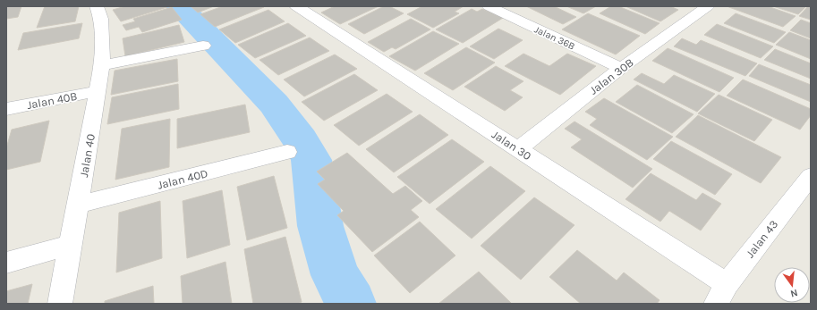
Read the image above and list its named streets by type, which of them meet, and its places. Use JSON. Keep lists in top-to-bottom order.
{
  "streets": {
    "street": [
      "Jalan 36B",
      "Jalan 30B",
      "Jalan 40B",
      "Jalan 30",
      "Jalan 40",
      "Jalan 40D",
      "Jalan 43"
    ]
  },
  "crossings": [
    ["Jalan 36B", "Jalan 30B"],
    ["Jalan 30B", "Jalan 30"],
    ["Jalan 40B", "Jalan 40"],
    ["Jalan 30", "Jalan 43"],
    ["Jalan 40", "Jalan 40D"]
  ],
  "north": "bottom"
}
